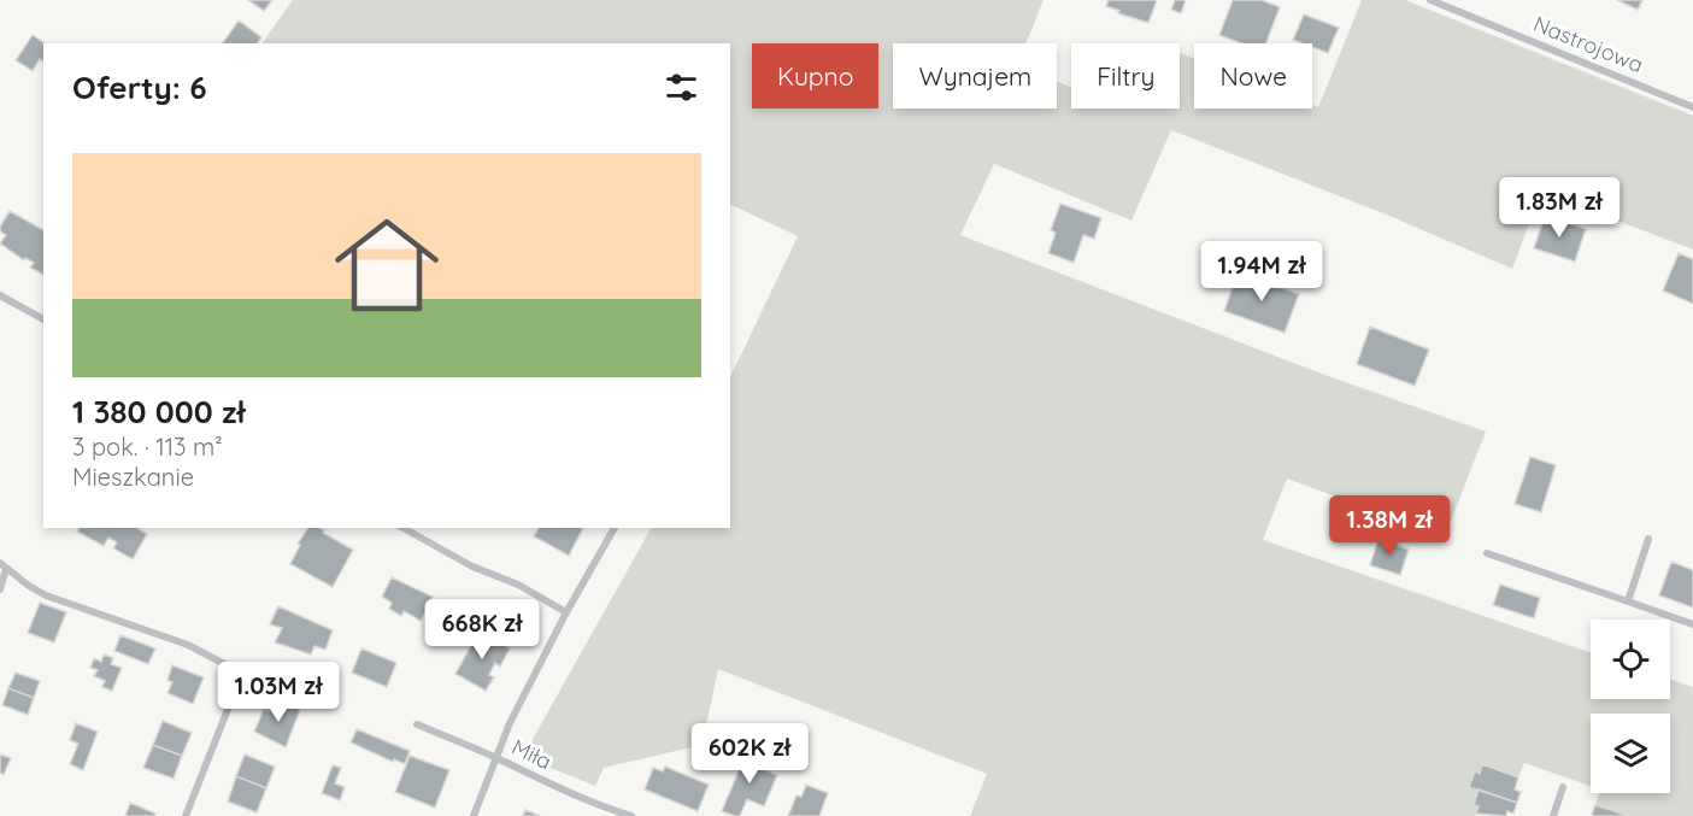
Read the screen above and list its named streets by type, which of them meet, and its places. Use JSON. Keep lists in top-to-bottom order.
{
  "streets": {
    "street": ["Nastrojowa", "Miła"]
  },
  "page": {
    "chip": [
      "Kupno",
      "Wynajem",
      "Filtry",
      "Nowe"
    ],
    "heading": "Oferty: 6",
    "list": [
      {
        "name": "1 380 000 zł",
        "note": "3 pok. · 113 m² · Mieszkanie"
      }
    ],
    "price": [
      "1.83M zł",
      "1.94M zł",
      "1.38M zł",
      "668K zł",
      "1.03M zł",
      "602K zł"
    ]
  }
}
